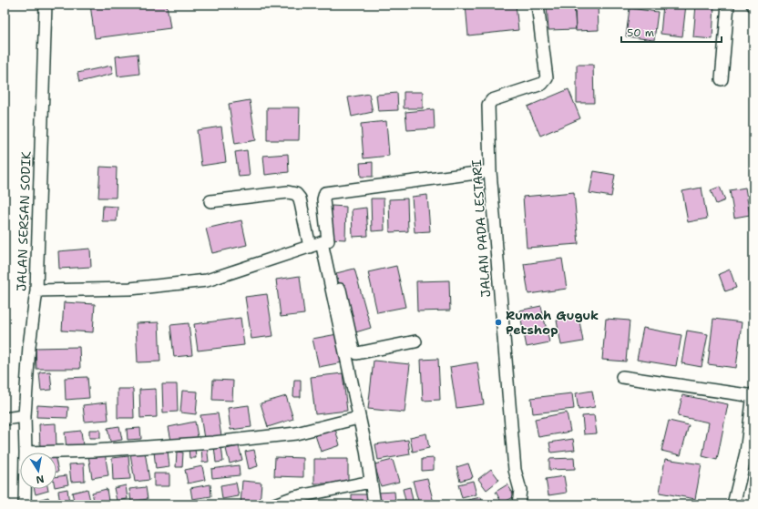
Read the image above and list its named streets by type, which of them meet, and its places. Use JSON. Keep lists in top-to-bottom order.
{
  "streets": {
    "street": ["JALAN SERSAN SODIK", "JALAN PADA LESTARI"]
  },
  "places": ["Rumah Guguk Petshop"],
  "scale_bar": "50 m",
  "north": "bottom"
}
